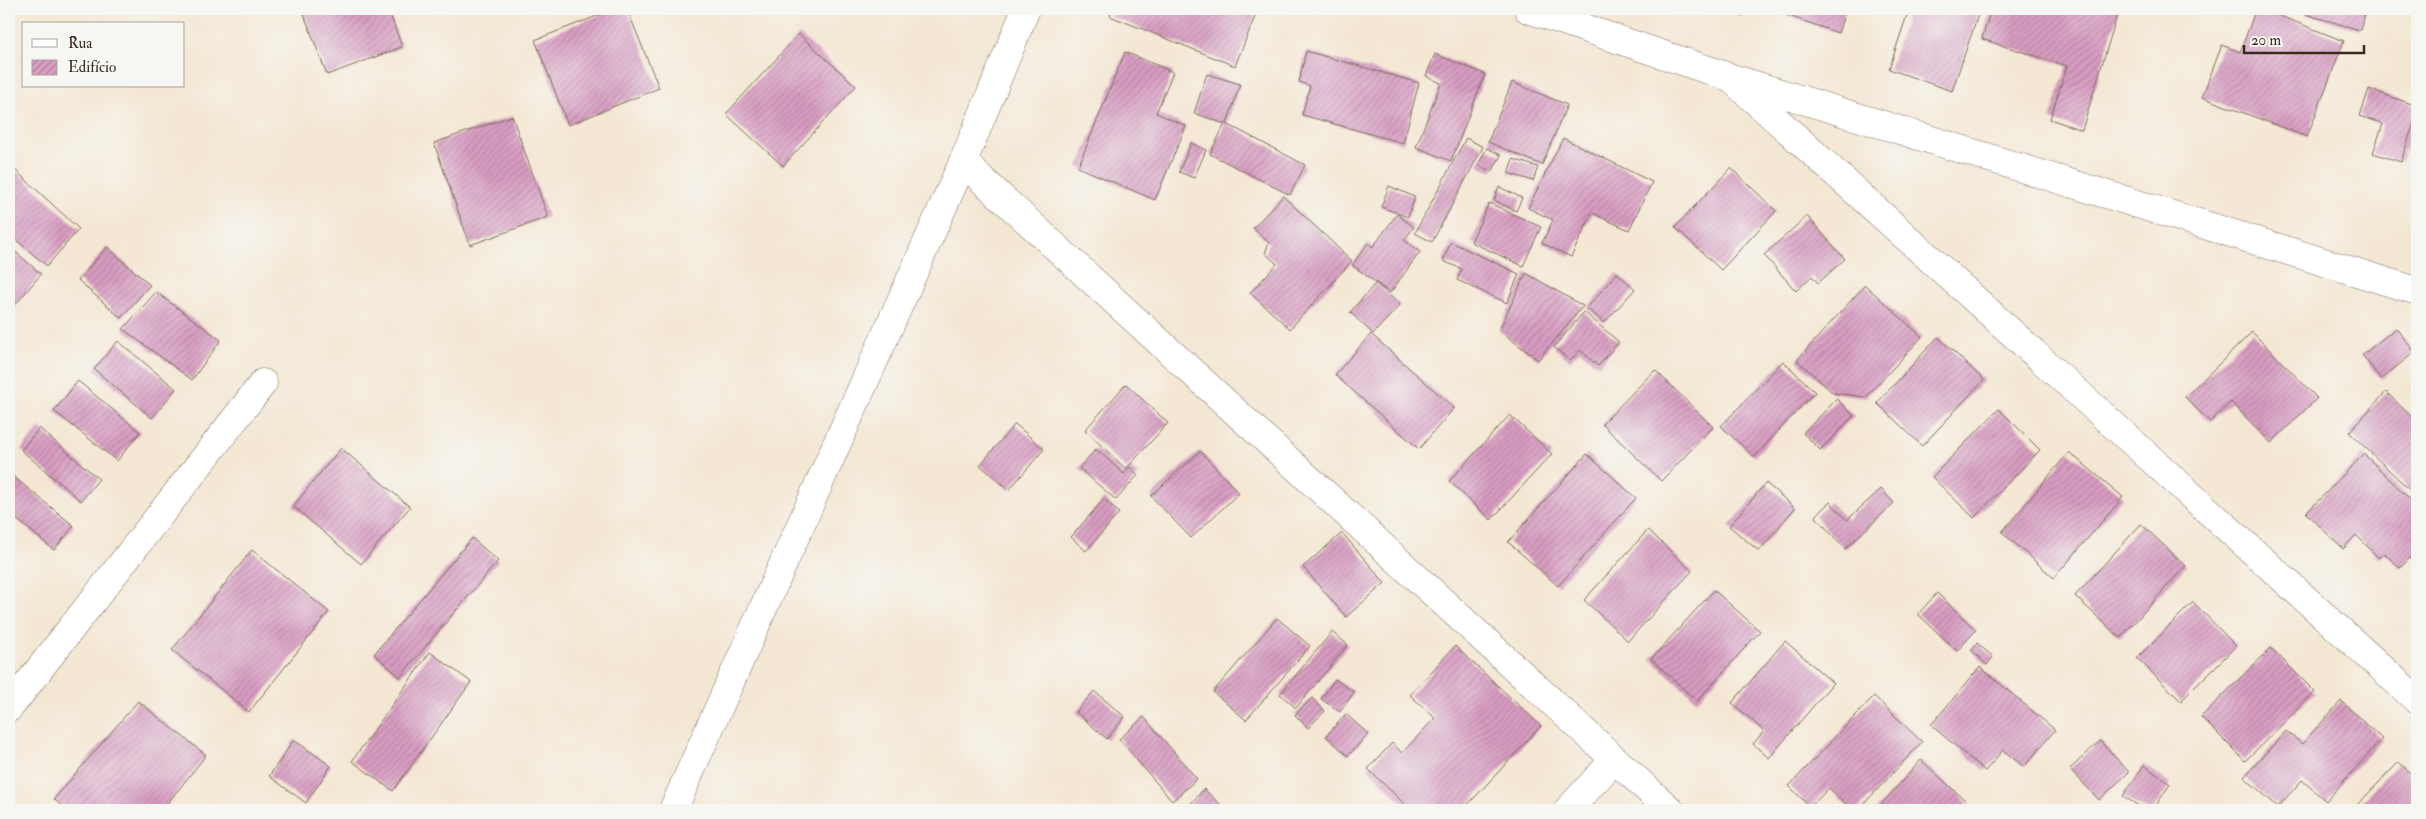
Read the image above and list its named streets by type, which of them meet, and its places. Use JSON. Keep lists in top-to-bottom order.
{
  "legend": ["Rua", "Edifício"],
  "scale_bar": "20 m"
}
